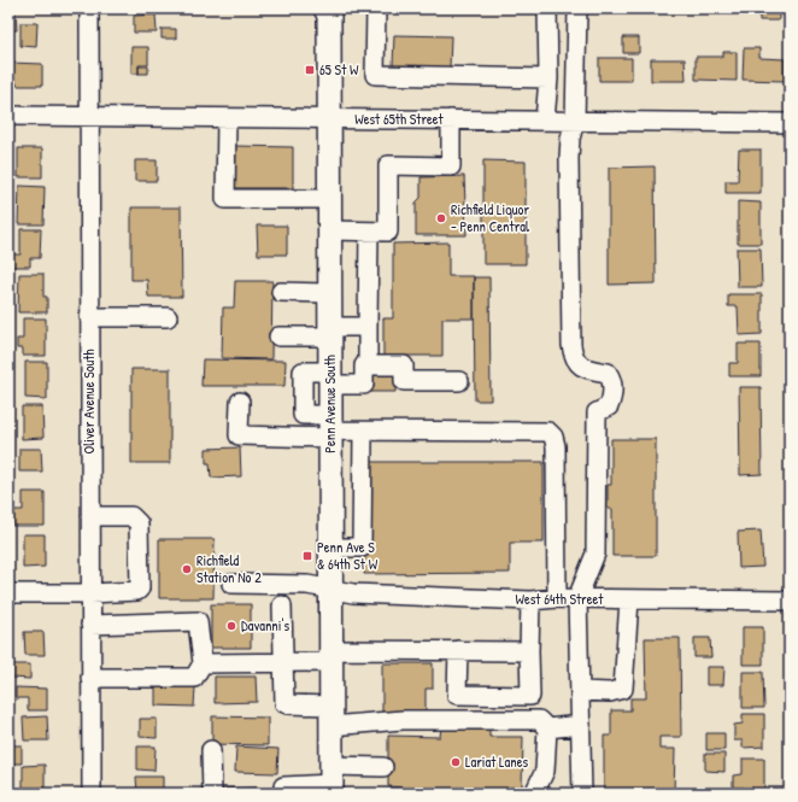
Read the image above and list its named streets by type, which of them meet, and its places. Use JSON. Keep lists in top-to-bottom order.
{
  "streets": {
    "main road": ["Penn Avenue South"],
    "street": ["West 65th Street", "Oliver Avenue South", "West 64th Street"]
  },
  "crossings": [
    ["West 65th Street", "Oliver Avenue South"],
    ["West 65th Street", "Penn Avenue South"],
    ["Penn Avenue South", "West 64th Street"]
  ],
  "places": {
    "transit": ["65 St W", "Penn Ave S & 64th St W"],
    "other": [
      "Richfield Liquor - Penn Central",
      "Richfield Station No 2",
      "Davanni's",
      "Lariat Lanes"
    ]
  }
}
